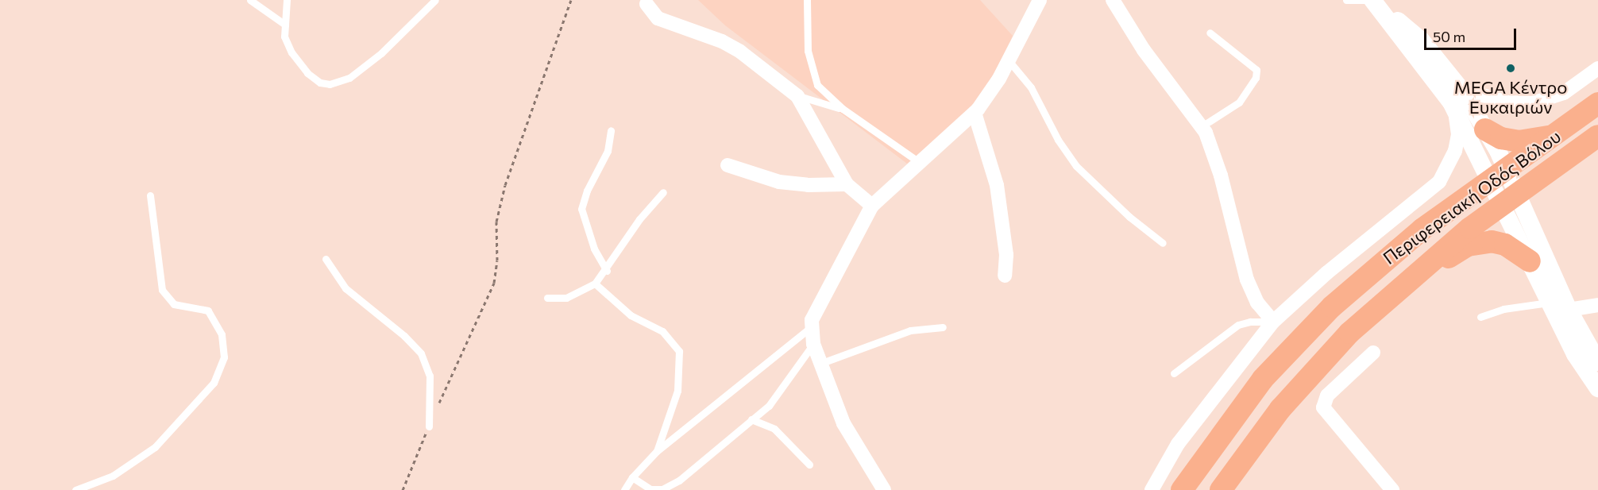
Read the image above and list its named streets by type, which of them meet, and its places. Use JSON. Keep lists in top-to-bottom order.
{
  "streets": {
    "main road": ["Περιφερειακή Οδός Βόλου"]
  },
  "places": ["MEGA Κέντρο Ευκαιριών"],
  "scale_bar": "50 m"
}
